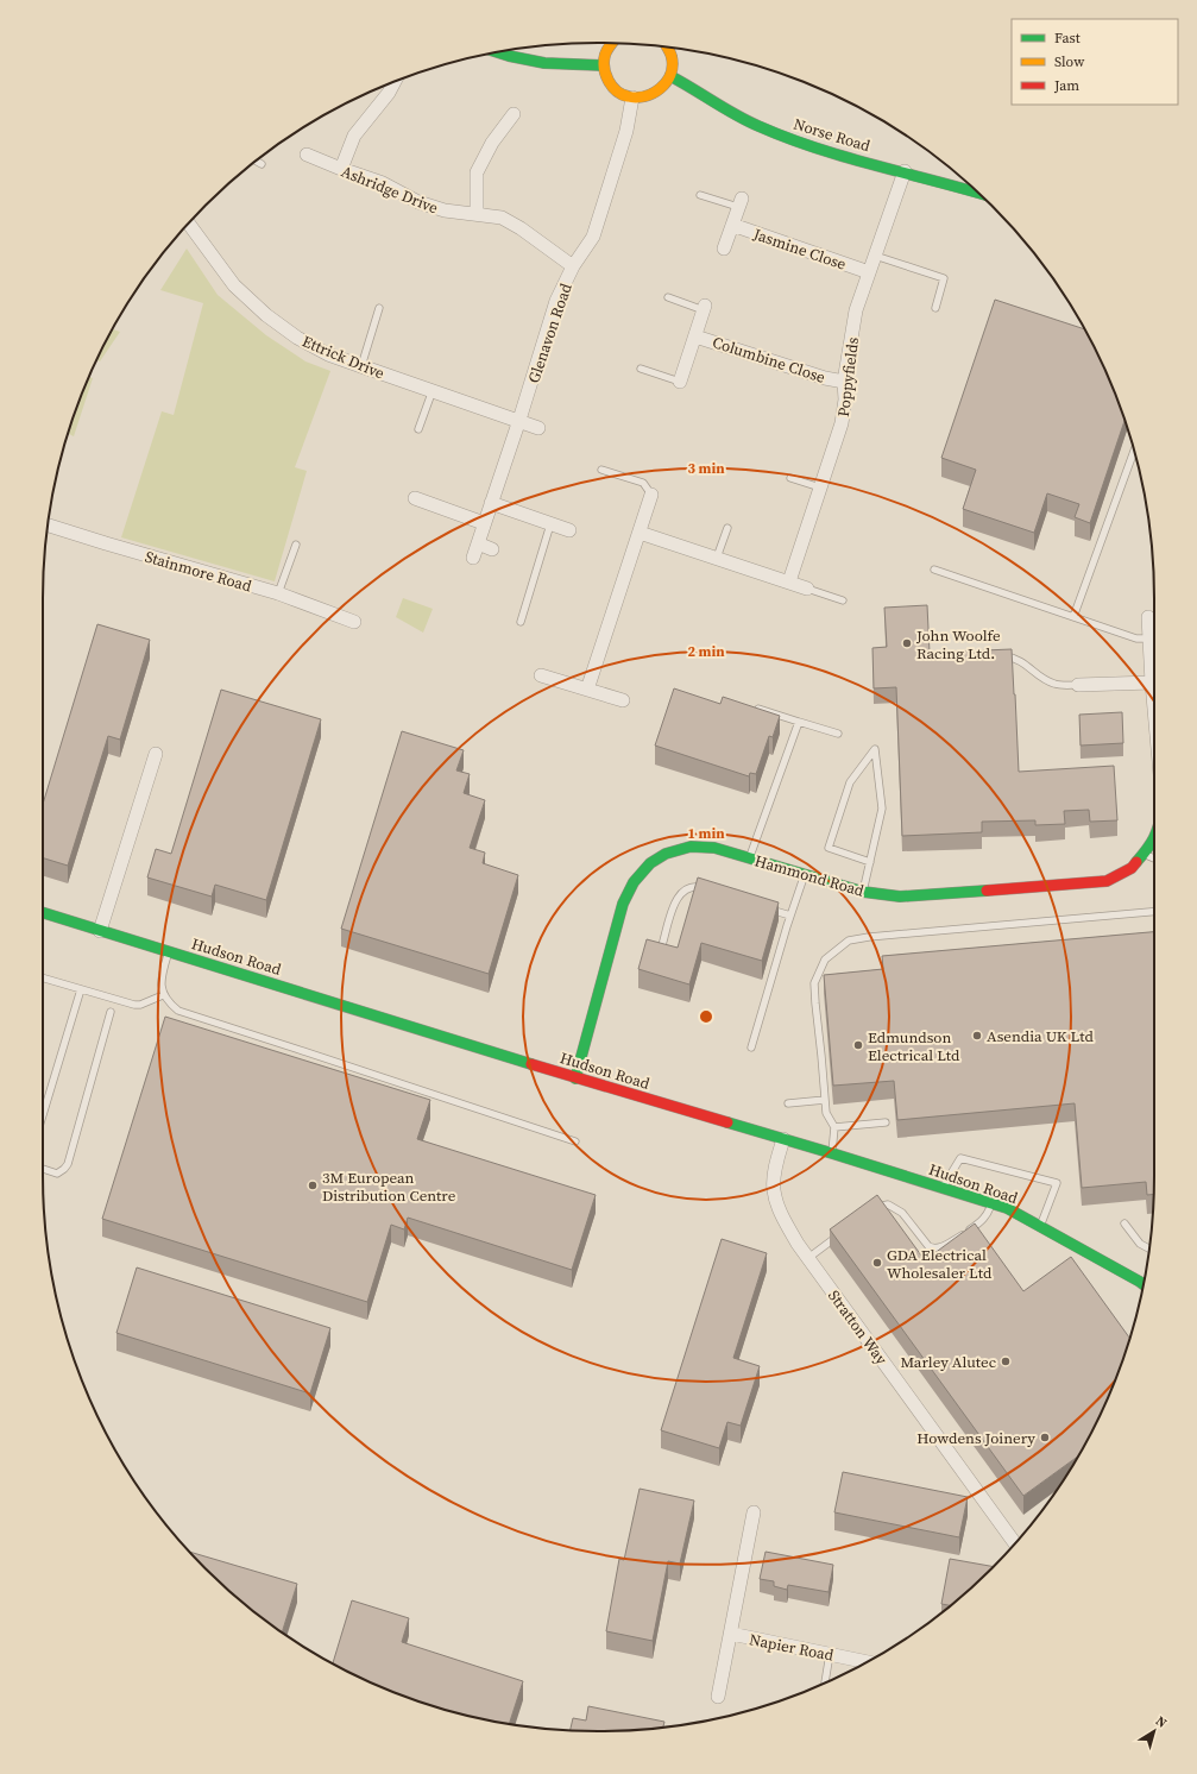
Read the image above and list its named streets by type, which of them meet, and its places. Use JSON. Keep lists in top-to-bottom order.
{
  "streets": {
    "street": [
      "Norse Road",
      "Ashridge Drive",
      "Jasmine Close",
      "Glenavon Road",
      "Ettrick Drive",
      "Columbine Close",
      "Poppyfields",
      "Stainmore Road",
      "Hammond Road",
      "Hudson Road",
      "Stratton Way",
      "Napier Road"
    ]
  },
  "crossings": [
    ["Norse Road", "Poppyfields"],
    ["Ashridge Drive", "Glenavon Road"],
    ["Jasmine Close", "Poppyfields"],
    ["Glenavon Road", "Ettrick Drive"],
    ["Columbine Close", "Poppyfields"],
    ["Hammond Road", "Hudson Road"],
    ["Hudson Road", "Stratton Way"]
  ],
  "places": [
    "John Woolfe Racing Ltd.",
    "Asendia UK Ltd",
    "Edmundson Electrical Ltd",
    "3M European Distribution Centre",
    "GDA Electrical Wholesaler Ltd",
    "Marley Alutec",
    "Howdens Joinery"
  ],
  "legend": ["Fast", "Slow", "Jam"],
  "north": "top right",
  "rings": ["3 min", "2 min", "1 min"]
}
